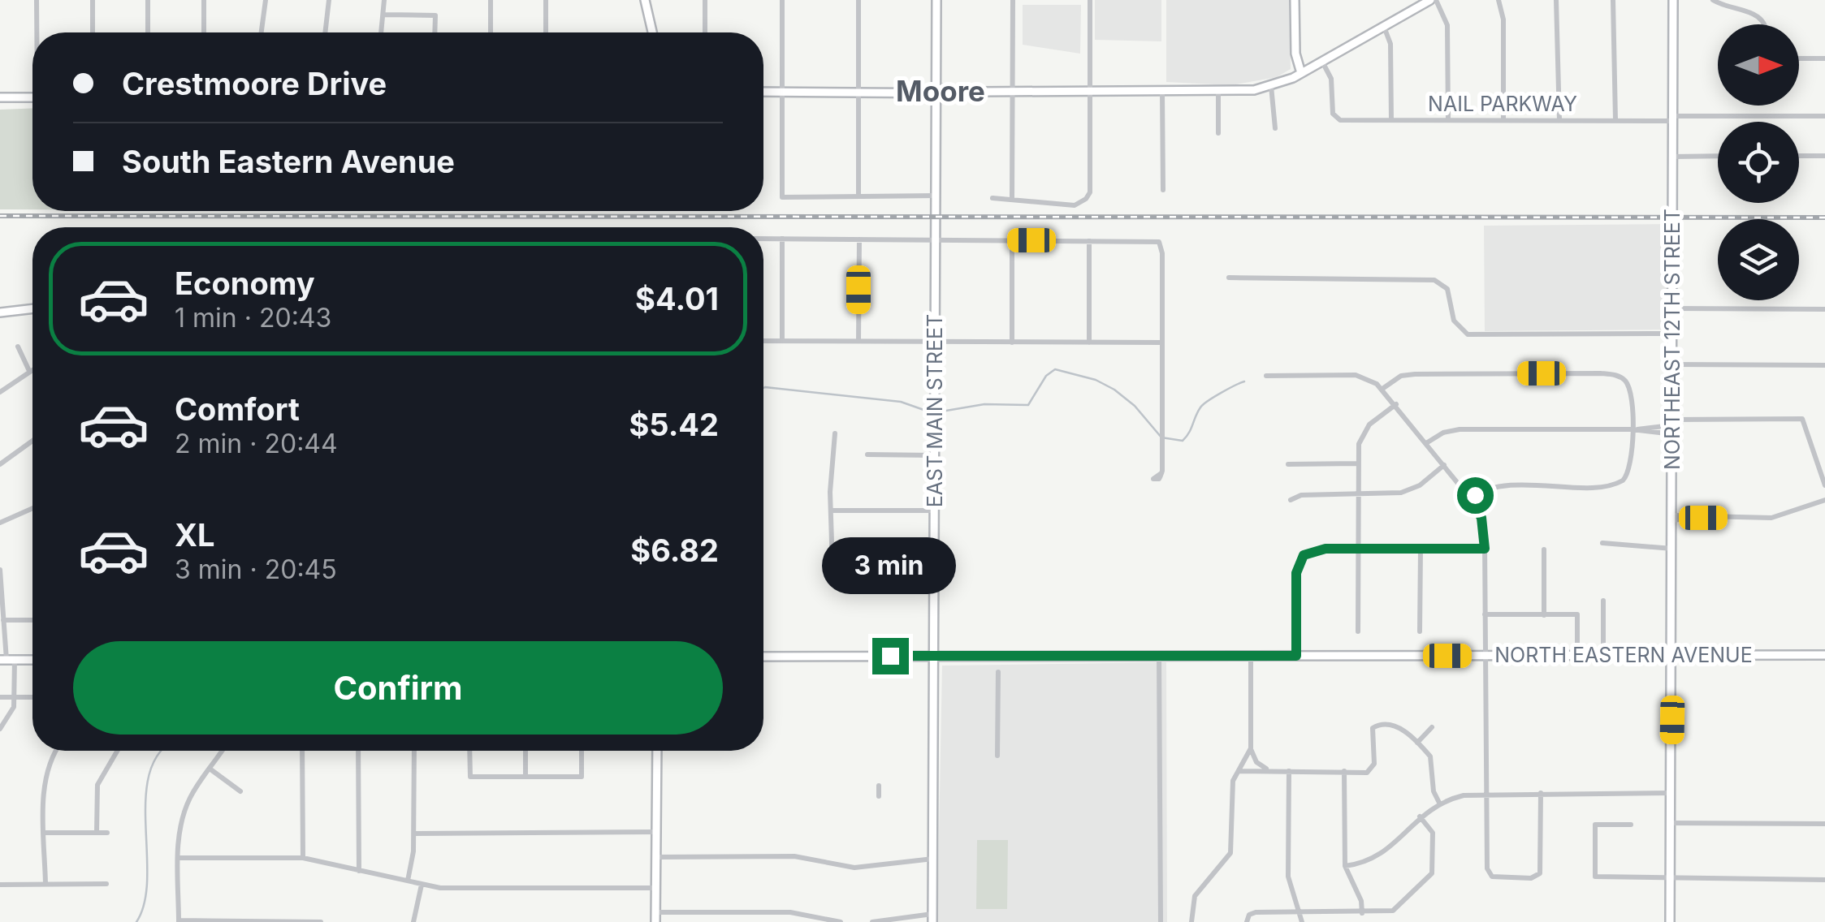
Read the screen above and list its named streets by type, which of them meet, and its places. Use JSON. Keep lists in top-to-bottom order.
{
  "streets": {
    "main road": ["NORTHEAST 12TH STREET", "EAST MAIN STREET", "NORTH EASTERN AVENUE"],
    "street": ["NAIL PARKWAY"]
  },
  "crossings": [
    ["NAIL PARKWAY", "NORTHEAST 12TH STREET"],
    ["NORTHEAST 12TH STREET", "NORTH EASTERN AVENUE"],
    ["EAST MAIN STREET", "NORTH EASTERN AVENUE"]
  ],
  "districts": ["Moore"],
  "north": "right",
  "page": {
    "banner": ["Crestmoore Drive", "South Eastern Avenue"],
    "list": [
      {
        "name": "Economy",
        "note": "1 min · 20:43",
        "value": "$4.01"
      },
      {
        "name": "Comfort",
        "note": "2 min · 20:44",
        "value": "$5.42"
      },
      {
        "name": "XL",
        "note": "3 min · 20:45",
        "value": "$6.82"
      }
    ],
    "bubble": "3 min",
    "buttons": "Confirm"
  }
}
